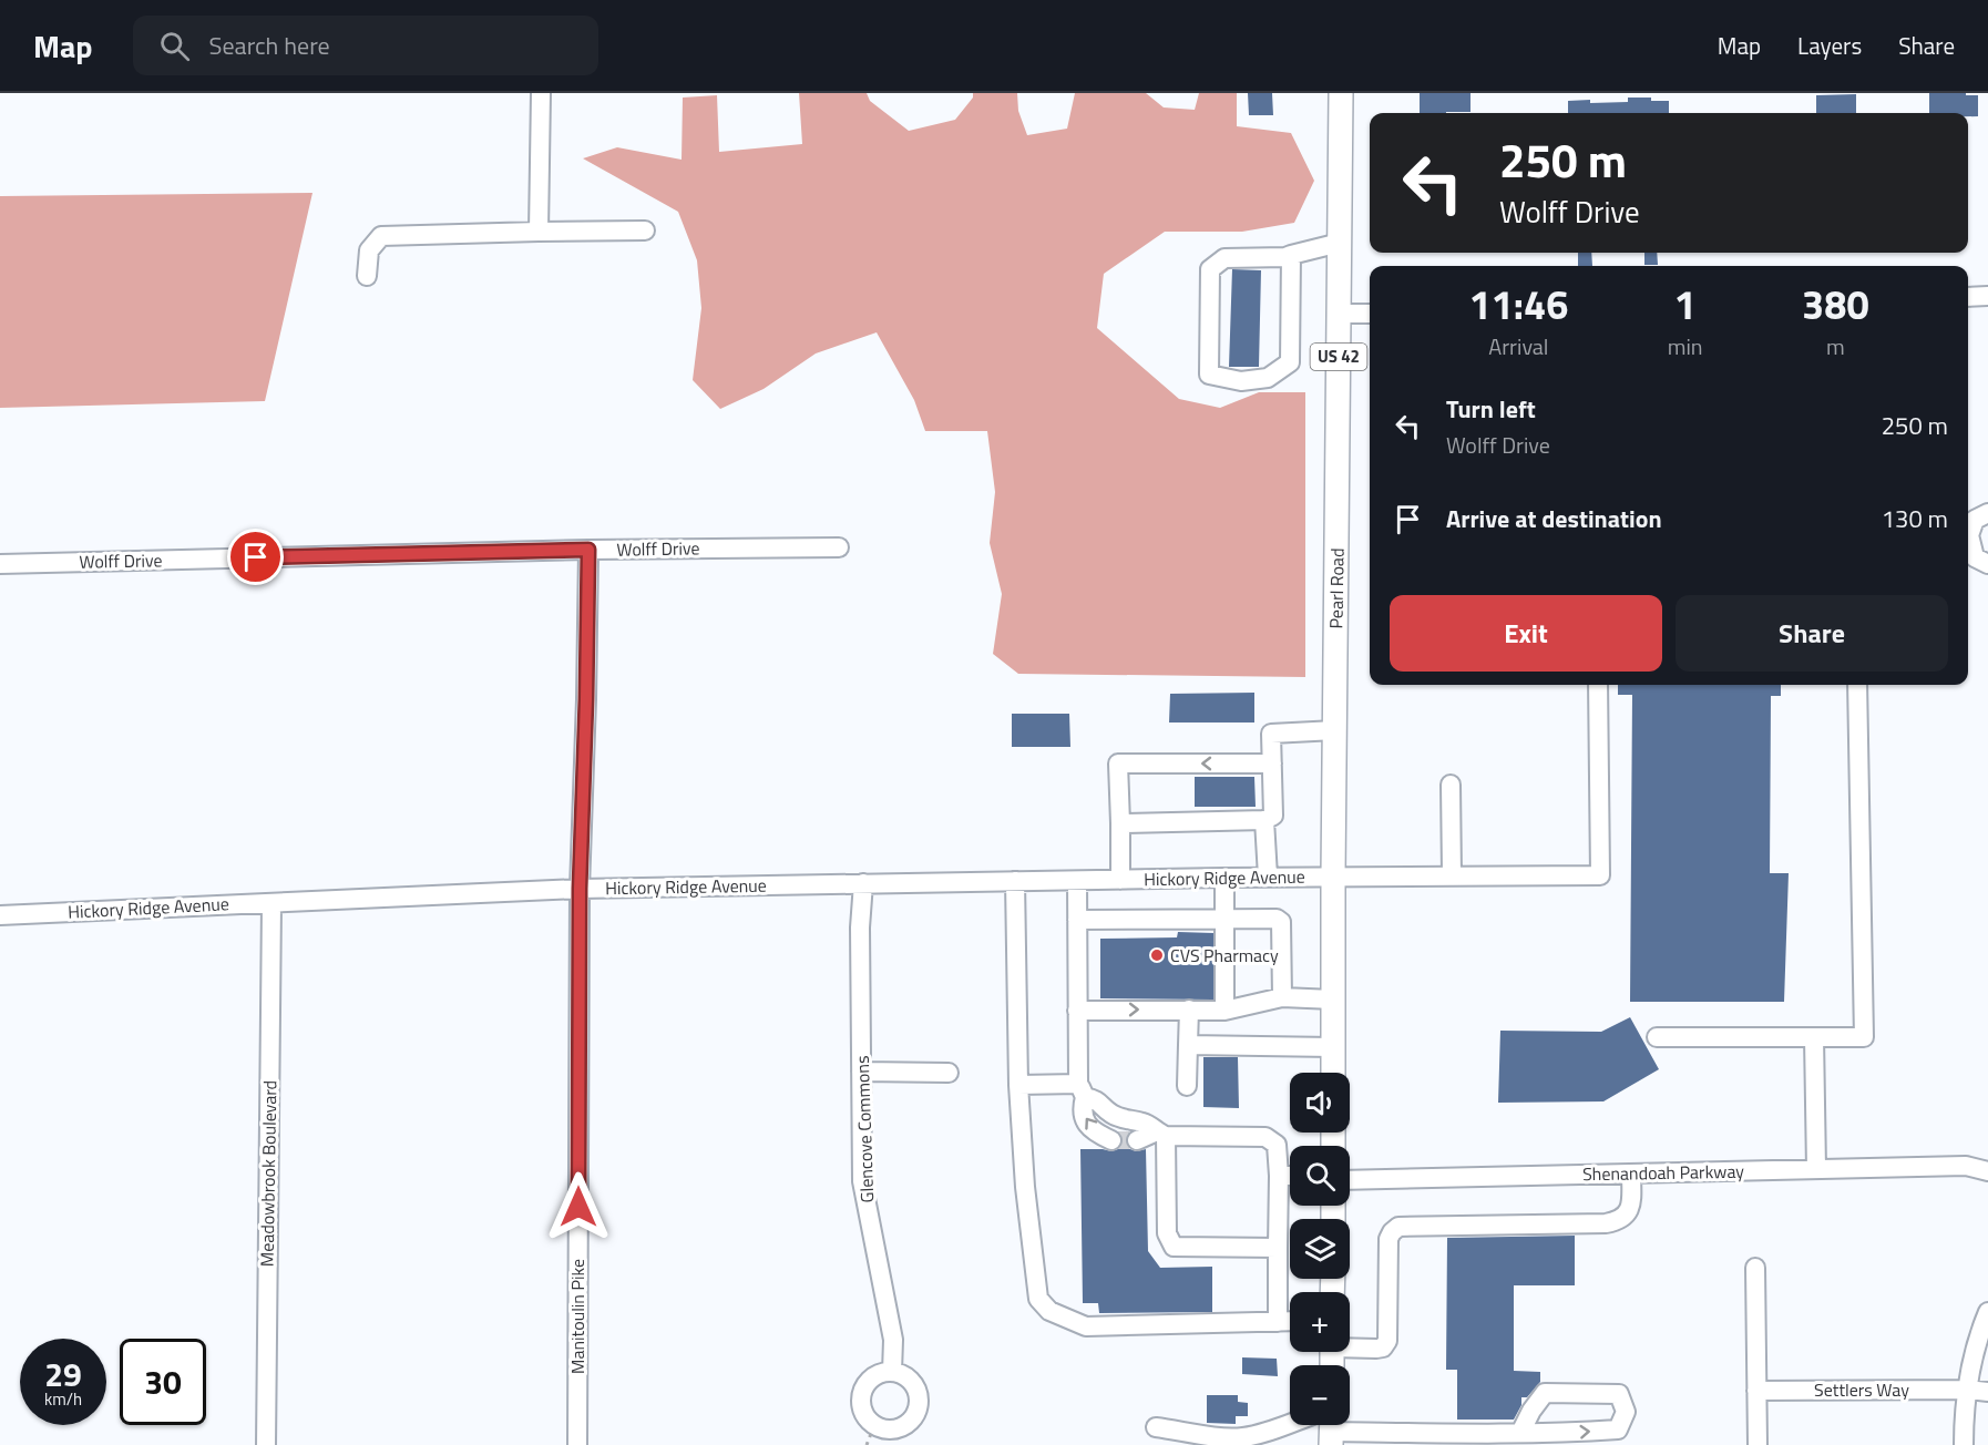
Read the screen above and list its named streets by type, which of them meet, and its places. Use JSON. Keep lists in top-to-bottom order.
{
  "streets": {
    "main road": ["US 42", "Pearl Road"],
    "street": [
      "Wolff Drive",
      "Hickory Ridge Avenue",
      "Glencove Commons",
      "Shenandoah Parkway",
      "Meadowbrook Boulevard",
      "Manitoulin Pike",
      "Settlers Way"
    ]
  },
  "crossings": [
    ["Wolff Drive", "Manitoulin Pike"],
    ["Pearl Road", "Hickory Ridge Avenue"],
    ["Hickory Ridge Avenue", "Glencove Commons"],
    ["Hickory Ridge Avenue", "Meadowbrook Boulevard"],
    ["Hickory Ridge Avenue", "Manitoulin Pike"]
  ],
  "places": ["CVS Pharmacy"],
  "page": {
    "header": "Map",
    "search": "Search here",
    "nav": ["Map", "Layers", "Share"],
    "turn": ["250 m", "Wolff Drive"],
    "eta": [
      "11:46",
      "Arrival",
      "1",
      "min",
      "380",
      "m"
    ],
    "list": [
      {
        "name": "Turn left",
        "note": "Wolff Drive",
        "value": "250 m"
      },
      {
        "name": "Arrive at destination",
        "value": "130 m"
      }
    ],
    "buttons": ["Exit", "Share"],
    "map_buttons": ["+", "−"],
    "speed": "29 km/h",
    "limit": "30"
  }
}
